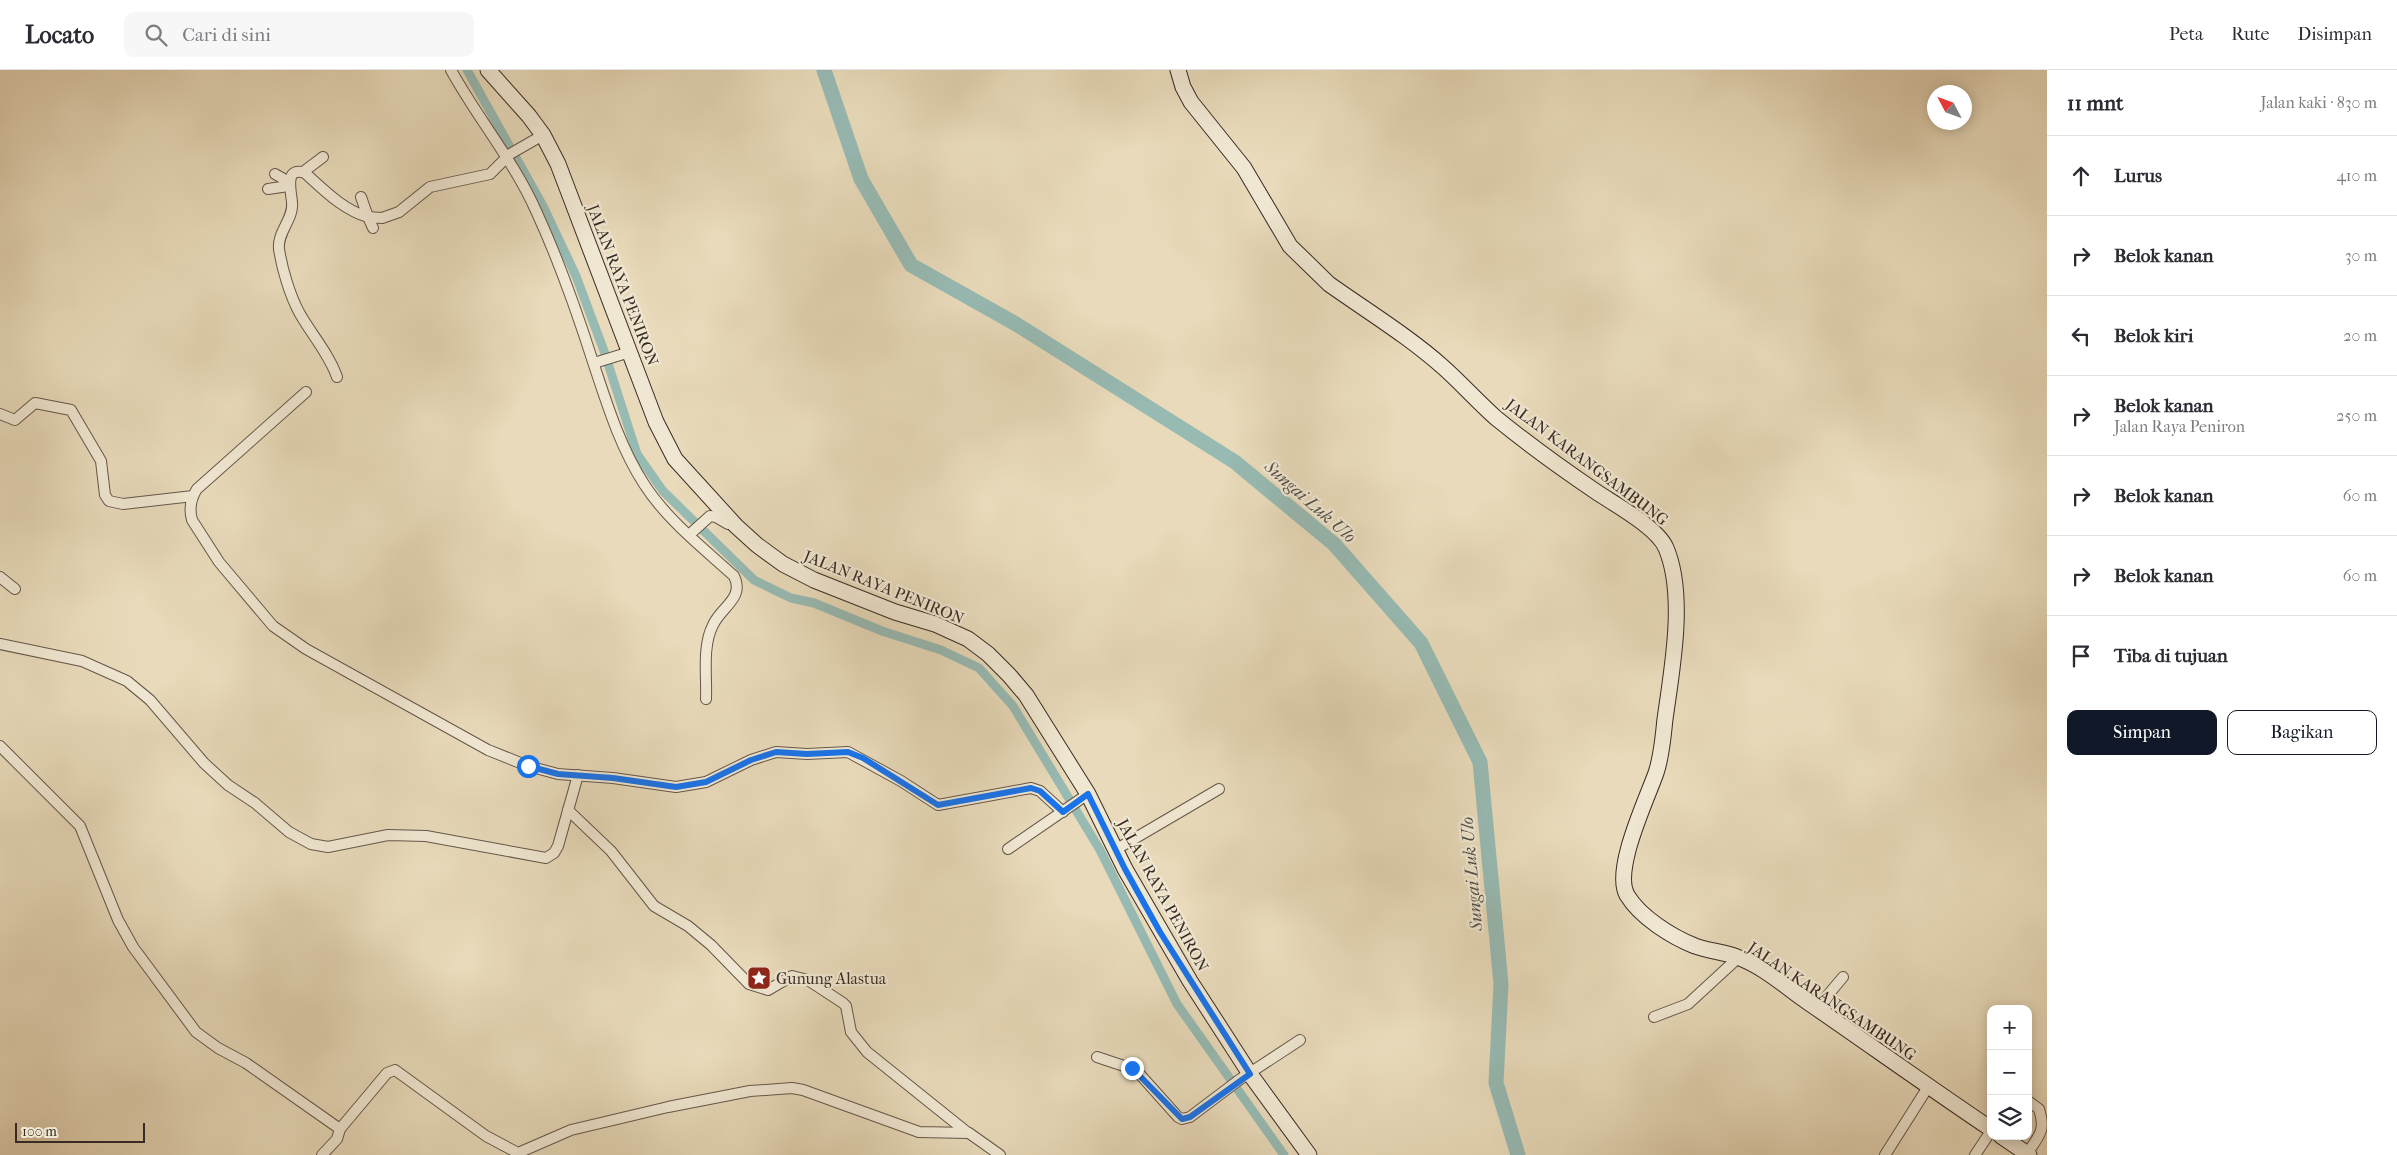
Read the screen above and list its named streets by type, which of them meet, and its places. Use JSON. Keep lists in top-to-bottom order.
{
  "streets": {
    "main road": ["JALAN RAYA PENIRON", "JALAN KARANGSAMBUNG"]
  },
  "water": ["Sungai Luk Ulo"],
  "places": {
    "place": ["Gunung Alastua"]
  },
  "scale_bar": "100 m",
  "north": "top left",
  "page": {
    "header": "Locato",
    "search": "Cari di sini",
    "nav": ["Peta", "Rute", "Disimpan"],
    "heading": ["11 mnt", "Jalan kaki · 830 m"],
    "list": [
      ["Lurus", "410 m"],
      ["Belok kanan", "30 m"],
      ["Belok kiri", "20 m"],
      ["Belok kanan", "Jalan Raya Peniron", "250 m"],
      ["Belok kanan", "60 m"],
      ["Belok kanan", "60 m"],
      "Tiba di tujuan"
    ],
    "buttons": ["Simpan", "Bagikan"],
    "map_buttons": ["+", "−"],
    "scale": "100 m"
  }
}
